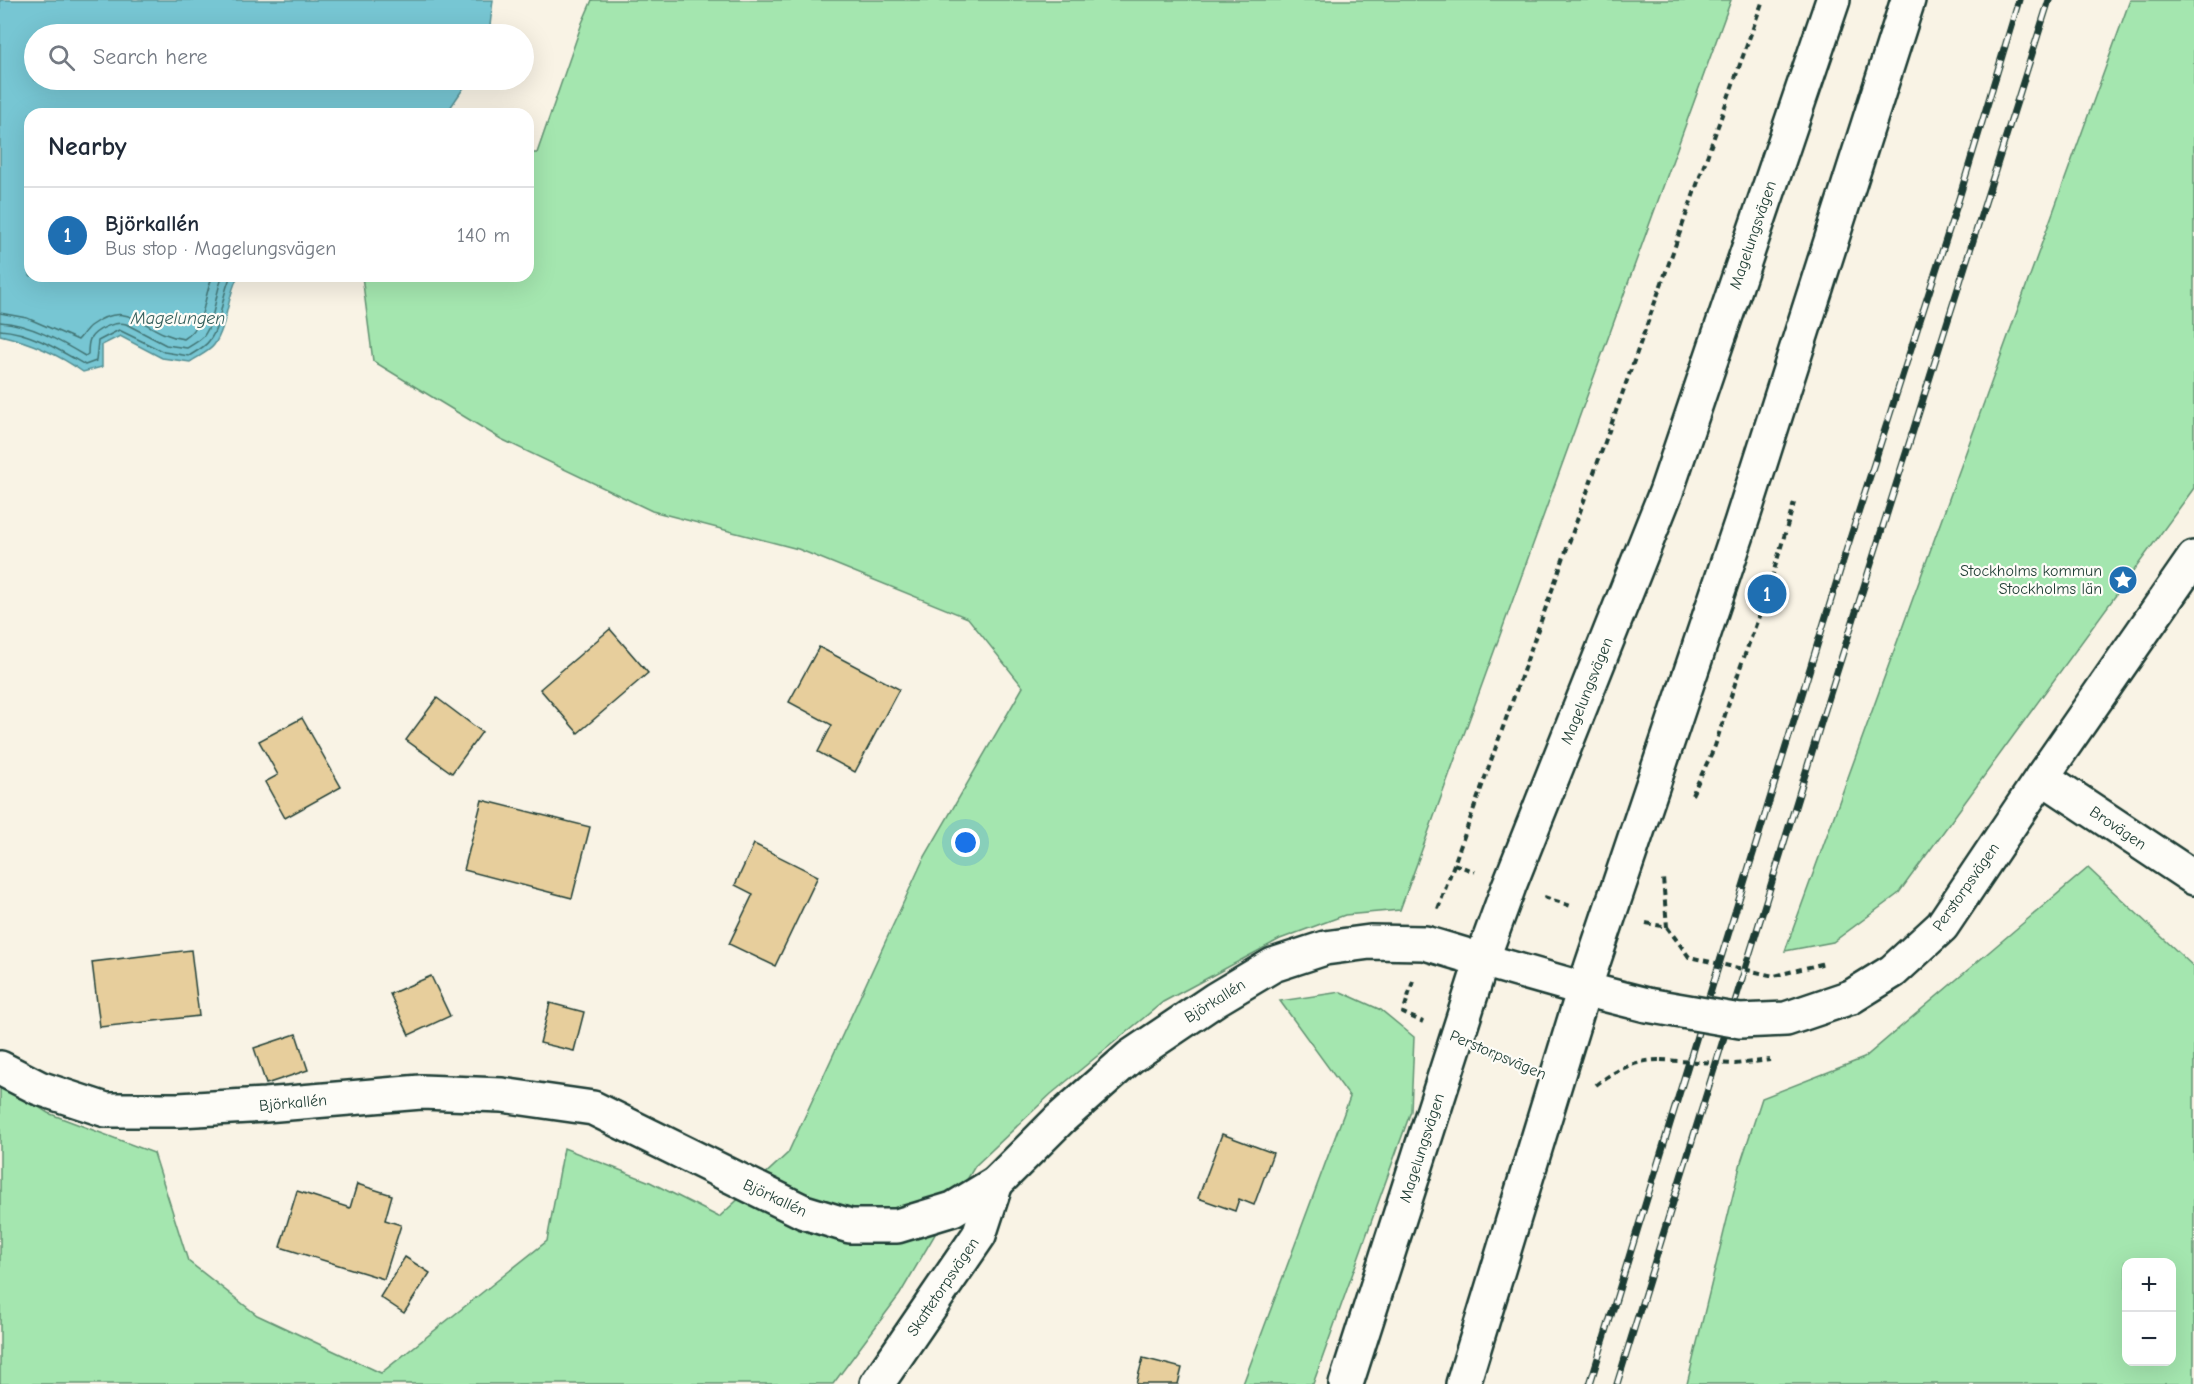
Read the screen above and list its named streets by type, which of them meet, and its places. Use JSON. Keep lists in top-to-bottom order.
{
  "streets": {
    "main road": [
      "Magelungsvägen",
      "Brovägen",
      "Perstorpsvägen",
      "Björkallén",
      "Skattetorpsvägen"
    ]
  },
  "crossings": [
    ["Magelungsvägen", "Perstorpsvägen"],
    ["Magelungsvägen", "Björkallén"],
    ["Brovägen", "Perstorpsvägen"],
    ["Perstorpsvägen", "Björkallén"],
    ["Björkallén", "Skattetorpsvägen"]
  ],
  "water": ["Magelungen"],
  "places": {
    "place": ["Stockholms kommun Stockholms län"]
  },
  "page": {
    "search": "Search here",
    "heading": "Nearby",
    "list": [
      {
        "mark": "1",
        "name": "Björkallén",
        "note": "Bus stop · Magelungsvägen",
        "value": "140 m"
      }
    ],
    "pins": "1",
    "map_buttons": ["+", "−"]
  }
}
